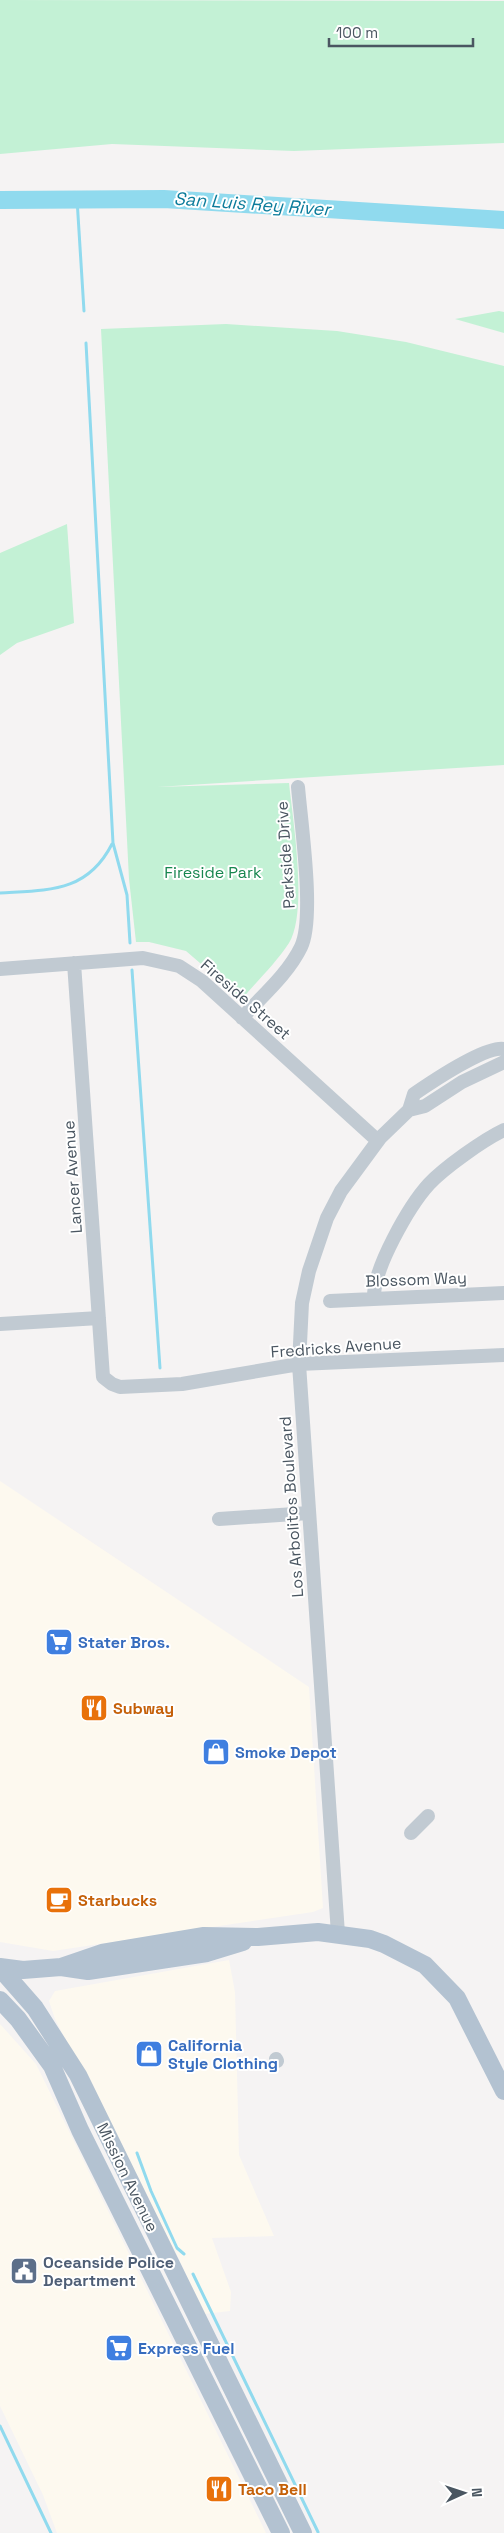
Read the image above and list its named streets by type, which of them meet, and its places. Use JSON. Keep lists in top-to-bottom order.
{
  "streets": {
    "main road": ["Mission Avenue"],
    "street": [
      "Parkside Drive",
      "Fireside Street",
      "Lancer Avenue",
      "Blossom Way",
      "Fredricks Avenue",
      "Los Arbolitos Boulevard"
    ]
  },
  "crossings": [
    ["Parkside Drive", "Fireside Street"],
    ["Fireside Street", "Lancer Avenue"],
    ["Fireside Street", "Los Arbolitos Boulevard"],
    ["Lancer Avenue", "Fredricks Avenue"],
    ["Fredricks Avenue", "Los Arbolitos Boulevard"]
  ],
  "water": ["San Luis Rey River"],
  "parks": ["Fireside Park"],
  "places": {
    "supermarket": ["Stater Bros.", "Express Fuel"],
    "restaurant": ["Subway", "Taco Bell"],
    "shop": ["Smoke Depot", "California Style Clothing"],
    "cafe": ["Starbucks"],
    "public building": ["Oceanside Police Department"]
  },
  "scale_bar": "100 m",
  "north": "right"
}
